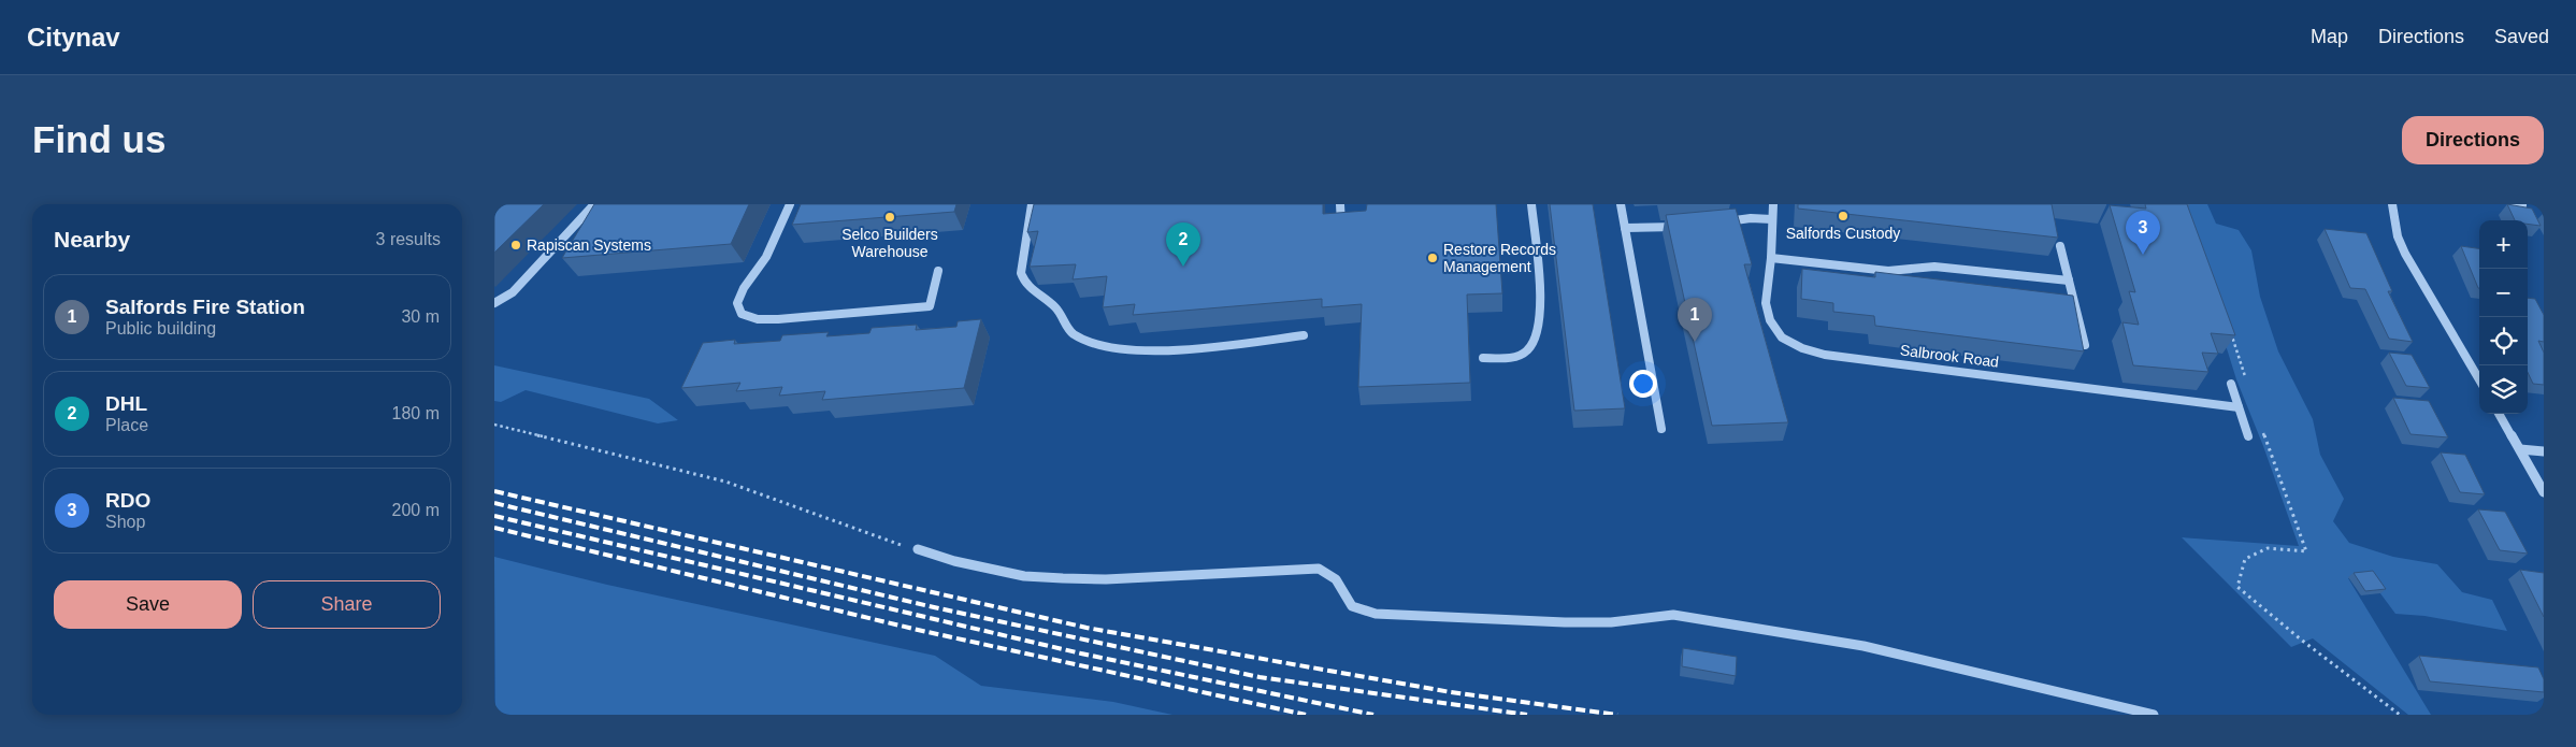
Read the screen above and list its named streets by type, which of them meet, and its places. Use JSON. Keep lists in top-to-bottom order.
{
  "streets": {
    "street": ["Salbrook Road"]
  },
  "places": [
    "Salfords Custody",
    "Selco Builders Warehouse",
    "Rapiscan Systems",
    "Restore Records Management"
  ],
  "page": {
    "header": "Citynav",
    "nav": ["Map", "Directions", "Saved"],
    "buttons": [
      "Directions",
      ["Save", "Share"]
    ],
    "title": "Find us",
    "heading": ["Nearby", "3 results"],
    "pins": ["3", "2", "1"],
    "map_buttons": ["+", "−"],
    "list": [
      {
        "mark": "1",
        "name": "Salfords Fire Station",
        "note": "Public building",
        "value": "30 m"
      },
      {
        "mark": "2",
        "name": "DHL",
        "note": "Place",
        "value": "180 m"
      },
      {
        "mark": "3",
        "name": "RDO",
        "note": "Shop",
        "value": "200 m"
      }
    ]
  }
}
